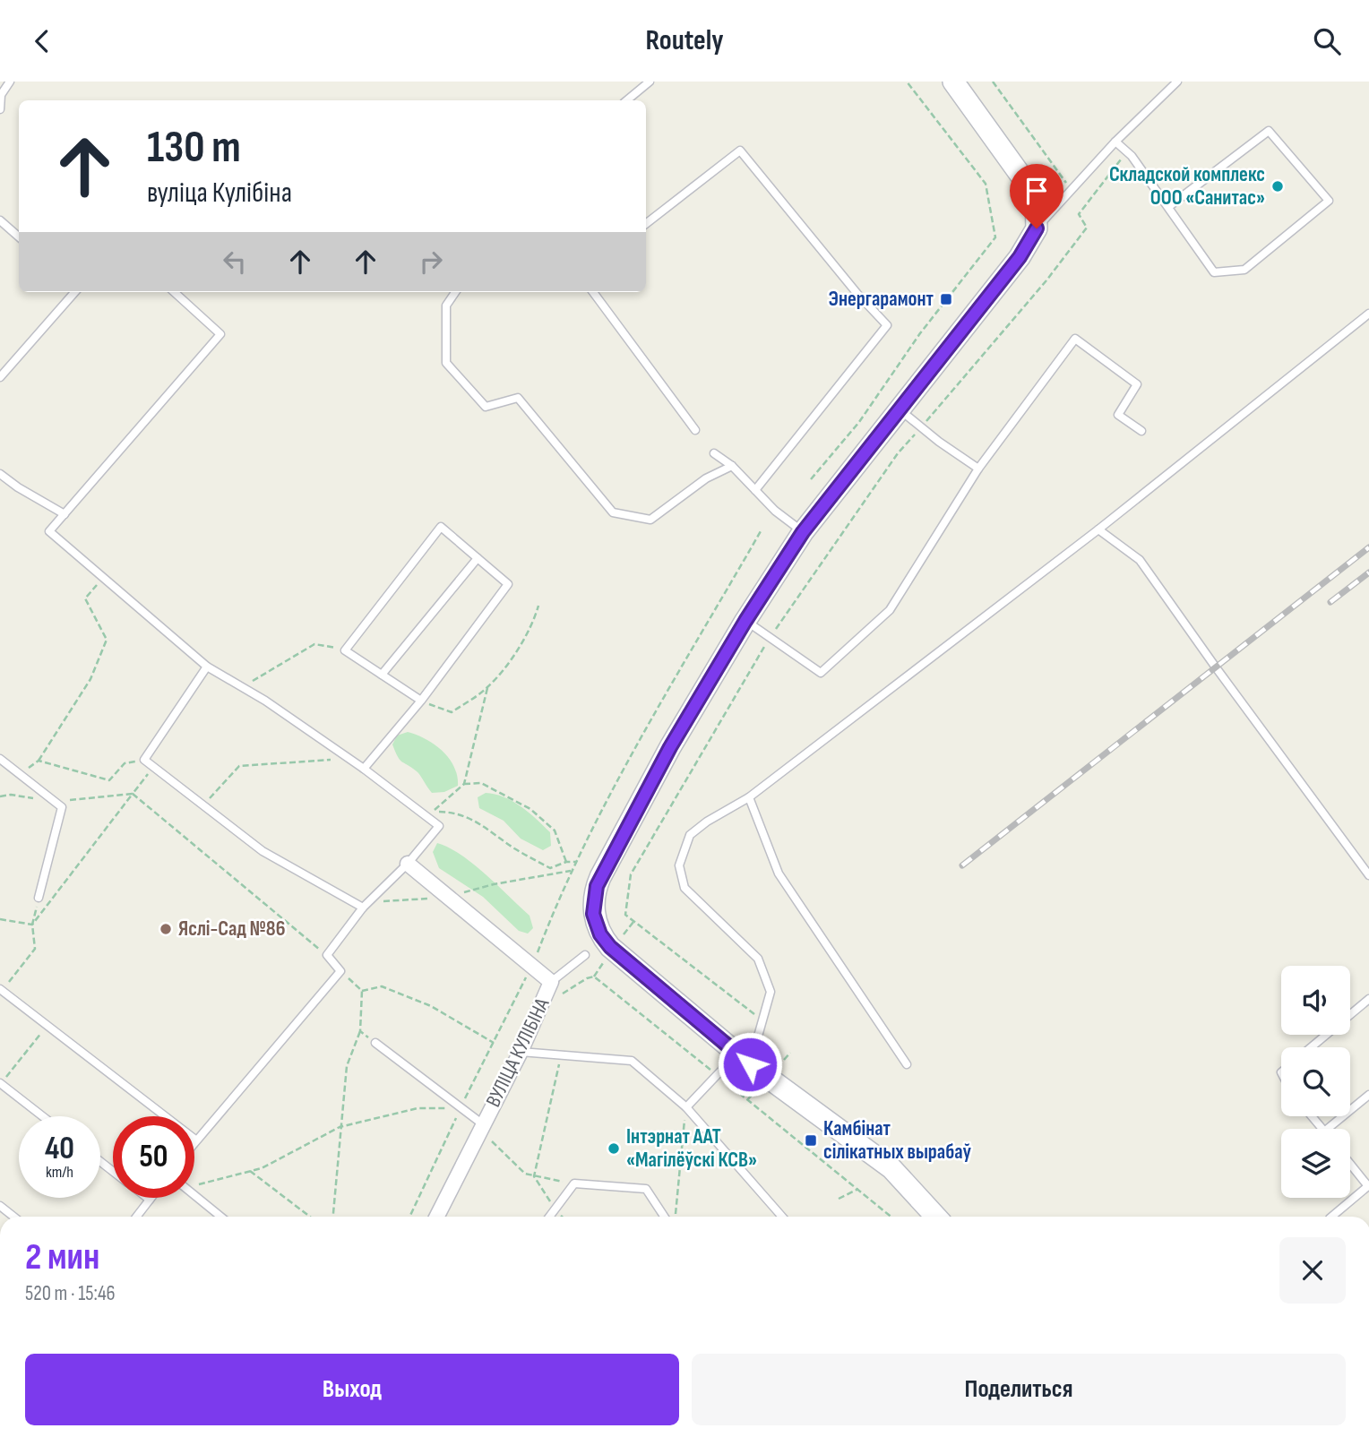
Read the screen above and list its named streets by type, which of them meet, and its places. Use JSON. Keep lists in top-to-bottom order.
{
  "streets": {
    "street": ["ВУЛІЦА КУЛІБІНА"]
  },
  "places": {
    "other": ["Складской комплекс ООО «Санитас»", "Яслі-Сад №86", "Інтэрнат ААТ «Магілёўскі КСВ»"],
    "transit": ["Энергарамонт", "Камбінат сілікатных вырабаў"]
  },
  "page": {
    "header": "Routely",
    "turn": ["130 m", "вуліца Кулібіна"],
    "speed": "40 km/h",
    "limit": "50",
    "heading": ["2 мин", "520 m · 15:46"],
    "buttons": ["Выход", "Поделиться"]
  }
}
